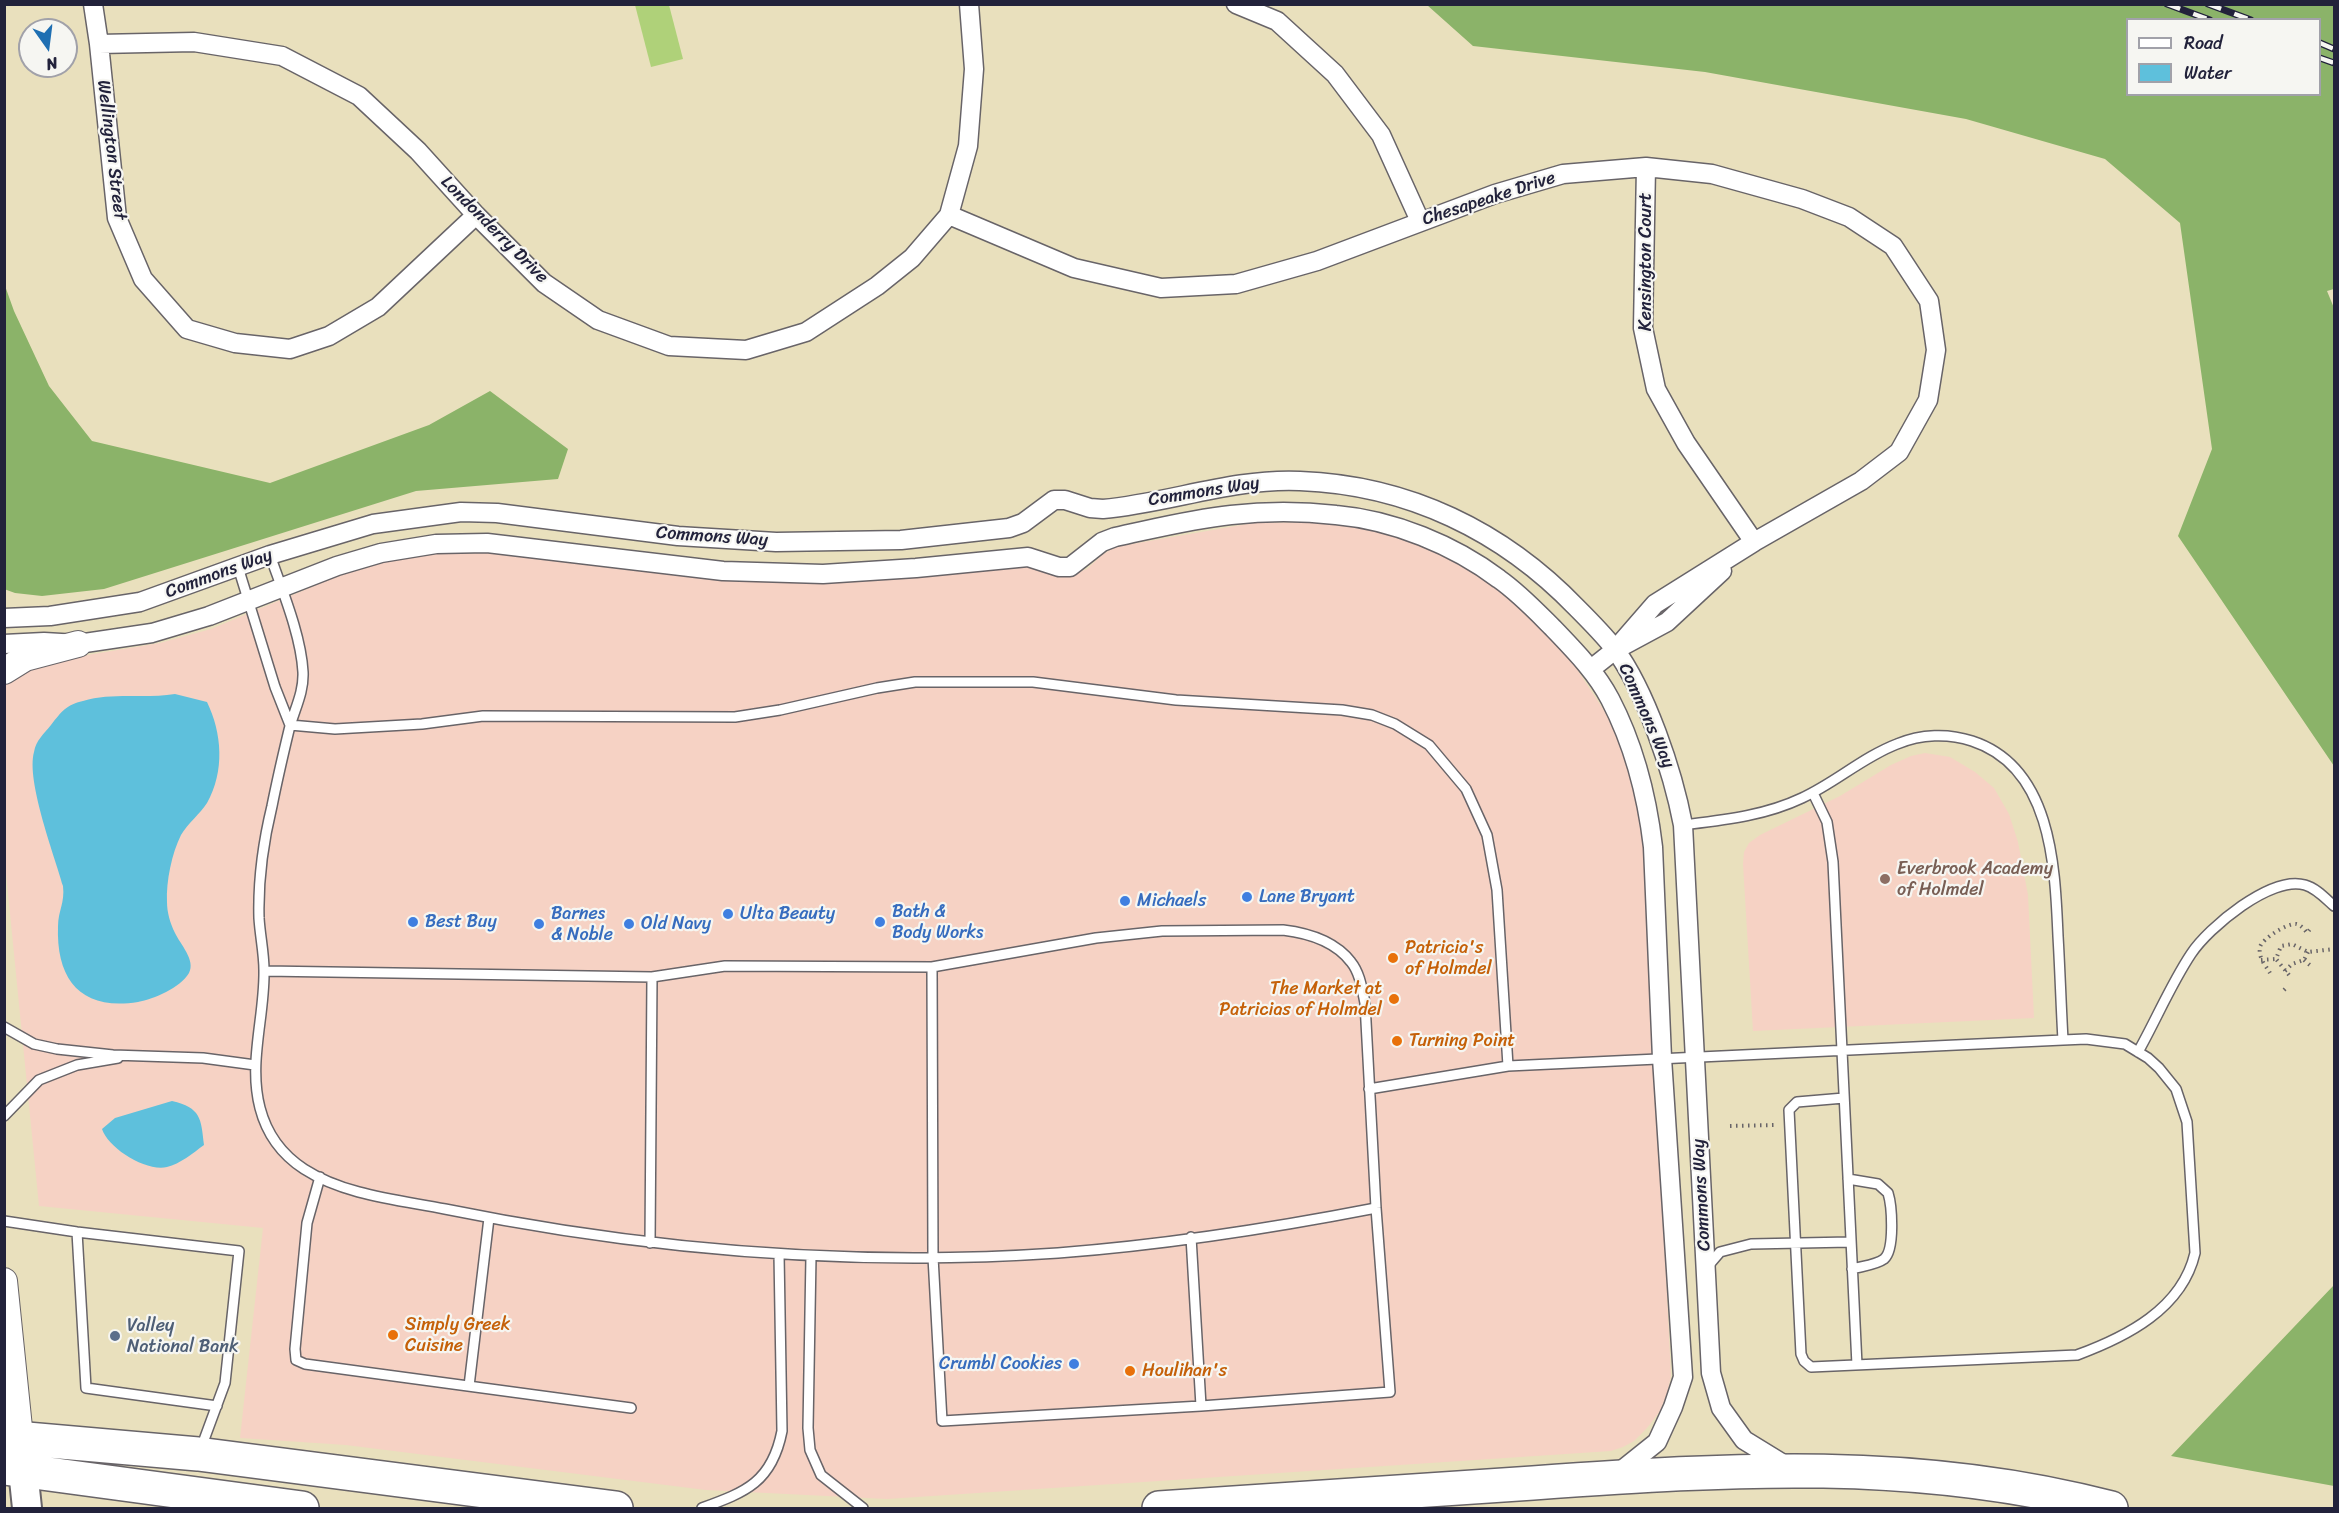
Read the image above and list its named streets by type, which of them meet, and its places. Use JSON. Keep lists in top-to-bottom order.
{
  "streets": {
    "street": [
      "Wellington Street",
      "Chesapeake Drive",
      "Londonderry Drive",
      "Kensington Court",
      "Commons Way"
    ]
  },
  "crossings": [
    ["Wellington Street", "Londonderry Drive"],
    ["Chesapeake Drive", "Londonderry Drive"],
    ["Chesapeake Drive", "Kensington Court"],
    ["Chesapeake Drive", "Commons Way"]
  ],
  "places": [
    "Everbrook Academy of Holmdel",
    "Lane Bryant",
    "Michaels",
    "Ulta Beauty",
    "Best Buy",
    "Bath & Body Works",
    "Barnes & Noble",
    "Old Navy",
    "Patricia's of Holmdel",
    "The Market at Patricias of Holmdel",
    "Turning Point",
    "Simply Greek Cuisine",
    "Valley National Bank",
    "Crumbl Cookies",
    "Houlihan's"
  ],
  "legend": ["Road", "Water"],
  "north": "bottom"
}
